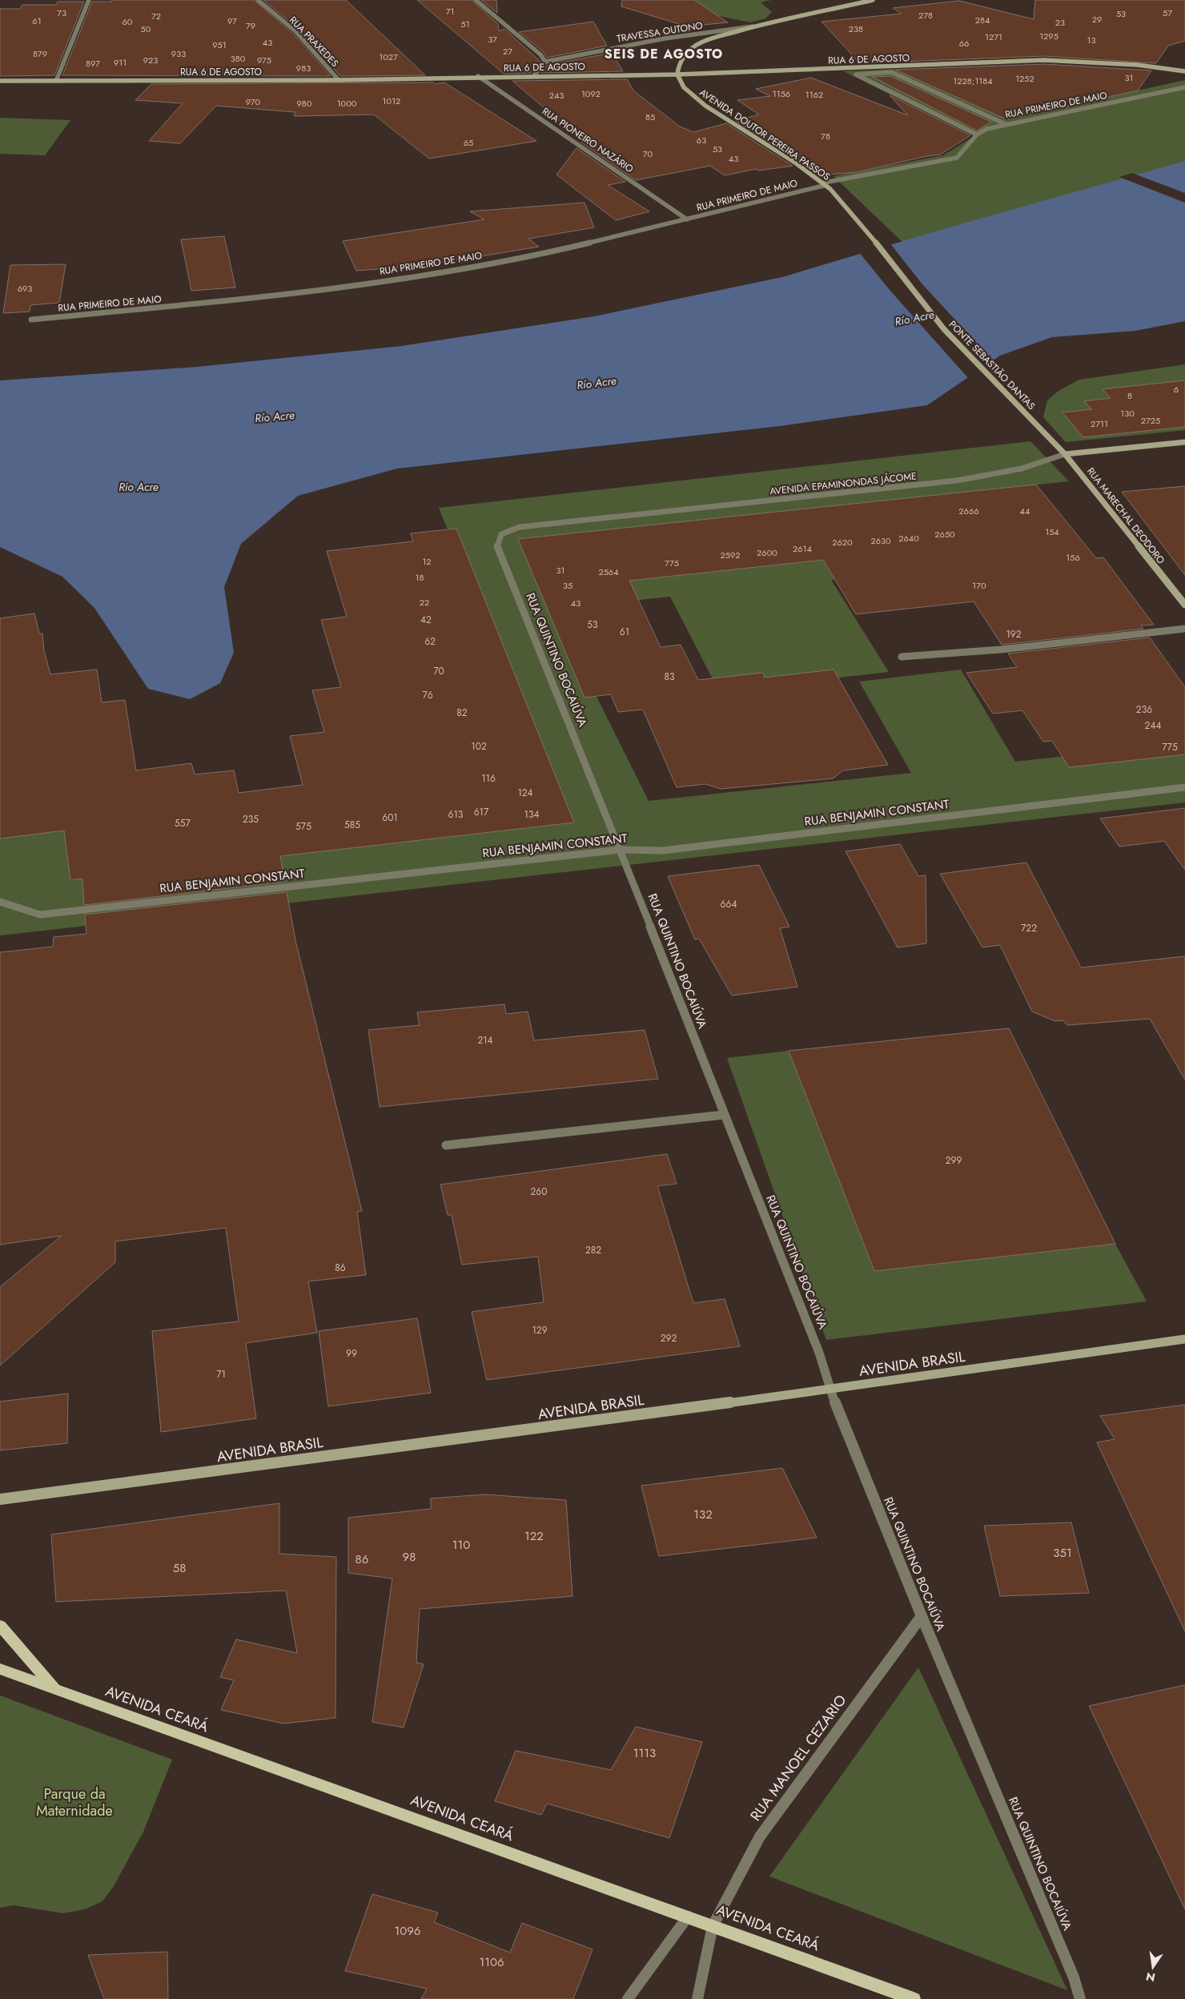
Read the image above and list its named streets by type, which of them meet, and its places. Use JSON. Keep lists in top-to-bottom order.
{
  "streets": {
    "main road": [
      "RUA 6 DE AGOSTO",
      "AVENIDA DOUTOR PEREIRA PASSOS",
      "PONTE SEBASTIÃO DANTAS",
      "AVENIDA EPAMINONDAS JÁCOME",
      "RUA MARECHAL DEODORO",
      "AVENIDA BRASIL",
      "AVENIDA CEARÁ"
    ],
    "street": [
      "TRAVESSA OUTONO",
      "RUA PRAXEDES",
      "RUA PRIMEIRO DE MAIO",
      "RUA PIONEIRO NAZÁRIO",
      "RUA QUINTINO BOCAIÚVA",
      "RUA BENJAMIN CONSTANT",
      "RUA MANOEL CEZARIO"
    ]
  },
  "crossings": [
    ["RUA PRAXEDES", "RUA 6 DE AGOSTO"],
    ["RUA 6 DE AGOSTO", "AVENIDA DOUTOR PEREIRA PASSOS"],
    ["RUA 6 DE AGOSTO", "RUA PIONEIRO NAZÁRIO"],
    ["RUA PRIMEIRO DE MAIO", "AVENIDA DOUTOR PEREIRA PASSOS"],
    ["RUA PRIMEIRO DE MAIO", "RUA PIONEIRO NAZÁRIO"],
    ["RUA PRIMEIRO DE MAIO", "PONTE SEBASTIÃO DANTAS"],
    ["AVENIDA DOUTOR PEREIRA PASSOS", "PONTE SEBASTIÃO DANTAS"],
    ["PONTE SEBASTIÃO DANTAS", "RUA MARECHAL DEODORO"],
    ["AVENIDA EPAMINONDAS JÁCOME", "RUA MARECHAL DEODORO"],
    ["AVENIDA EPAMINONDAS JÁCOME", "RUA QUINTINO BOCAIÚVA"],
    ["RUA QUINTINO BOCAIÚVA", "RUA BENJAMIN CONSTANT"],
    ["RUA QUINTINO BOCAIÚVA", "AVENIDA BRASIL"],
    ["RUA QUINTINO BOCAIÚVA", "RUA MANOEL CEZARIO"],
    ["AVENIDA CEARÁ", "RUA MANOEL CEZARIO"]
  ],
  "districts": ["SEIS DE AGOSTO"],
  "water": ["Río Acre", "Rio Acre"],
  "parks": ["Parque da Maternidade"],
  "house_numbers": [
    "71",
    "73",
    "57",
    "53",
    "278",
    "72",
    "29",
    "284",
    "61",
    "97",
    "60",
    "23",
    "51",
    "79",
    "50",
    "238",
    "1295",
    "1271",
    "37",
    "13",
    "43",
    "66",
    "951",
    "27",
    "879",
    "933",
    "1027",
    "380",
    "923",
    "975",
    "911",
    "897",
    "983",
    "31",
    "1252",
    "1228;1184",
    "1092",
    "1156",
    "1162",
    "243",
    "1012",
    "970",
    "980",
    "1000",
    "85",
    "78",
    "63",
    "65",
    "53",
    "70",
    "43",
    "693",
    "6",
    "8",
    "130",
    "2725",
    "2711",
    "2666",
    "44",
    "154",
    "2650",
    "2640",
    "2630",
    "2620",
    "2614",
    "2600",
    "2592",
    "156",
    "12",
    "775",
    "31",
    "2564",
    "18",
    "35",
    "170",
    "22",
    "43",
    "42",
    "53",
    "61",
    "192",
    "62",
    "70",
    "83",
    "76",
    "236",
    "82",
    "244",
    "102",
    "775",
    "116",
    "124",
    "617",
    "613",
    "134",
    "601",
    "235",
    "557",
    "585",
    "575",
    "664",
    "722",
    "214",
    "299",
    "260",
    "282",
    "86",
    "129",
    "292",
    "99",
    "71",
    "132",
    "122",
    "110",
    "351",
    "98",
    "86",
    "58",
    "1113",
    "1096",
    "1106"
  ],
  "north": "bottom"
}
